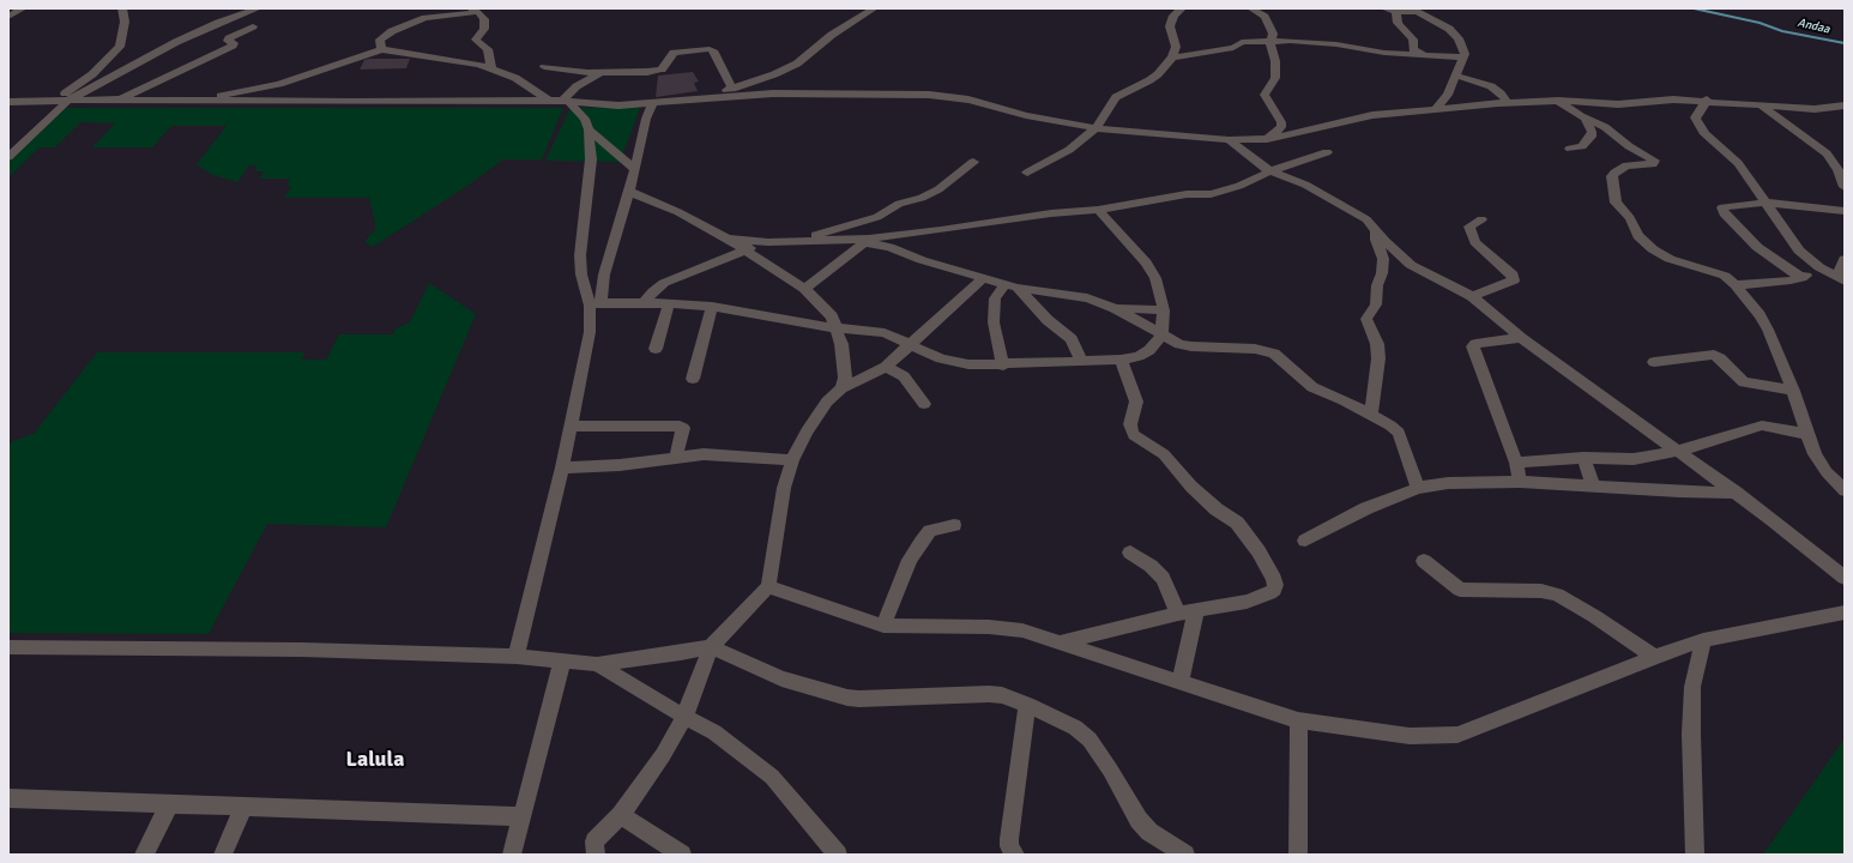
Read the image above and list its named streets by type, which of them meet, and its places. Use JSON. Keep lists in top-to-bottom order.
{
  "districts": ["Lalula"],
  "water": ["Andaa"]
}
